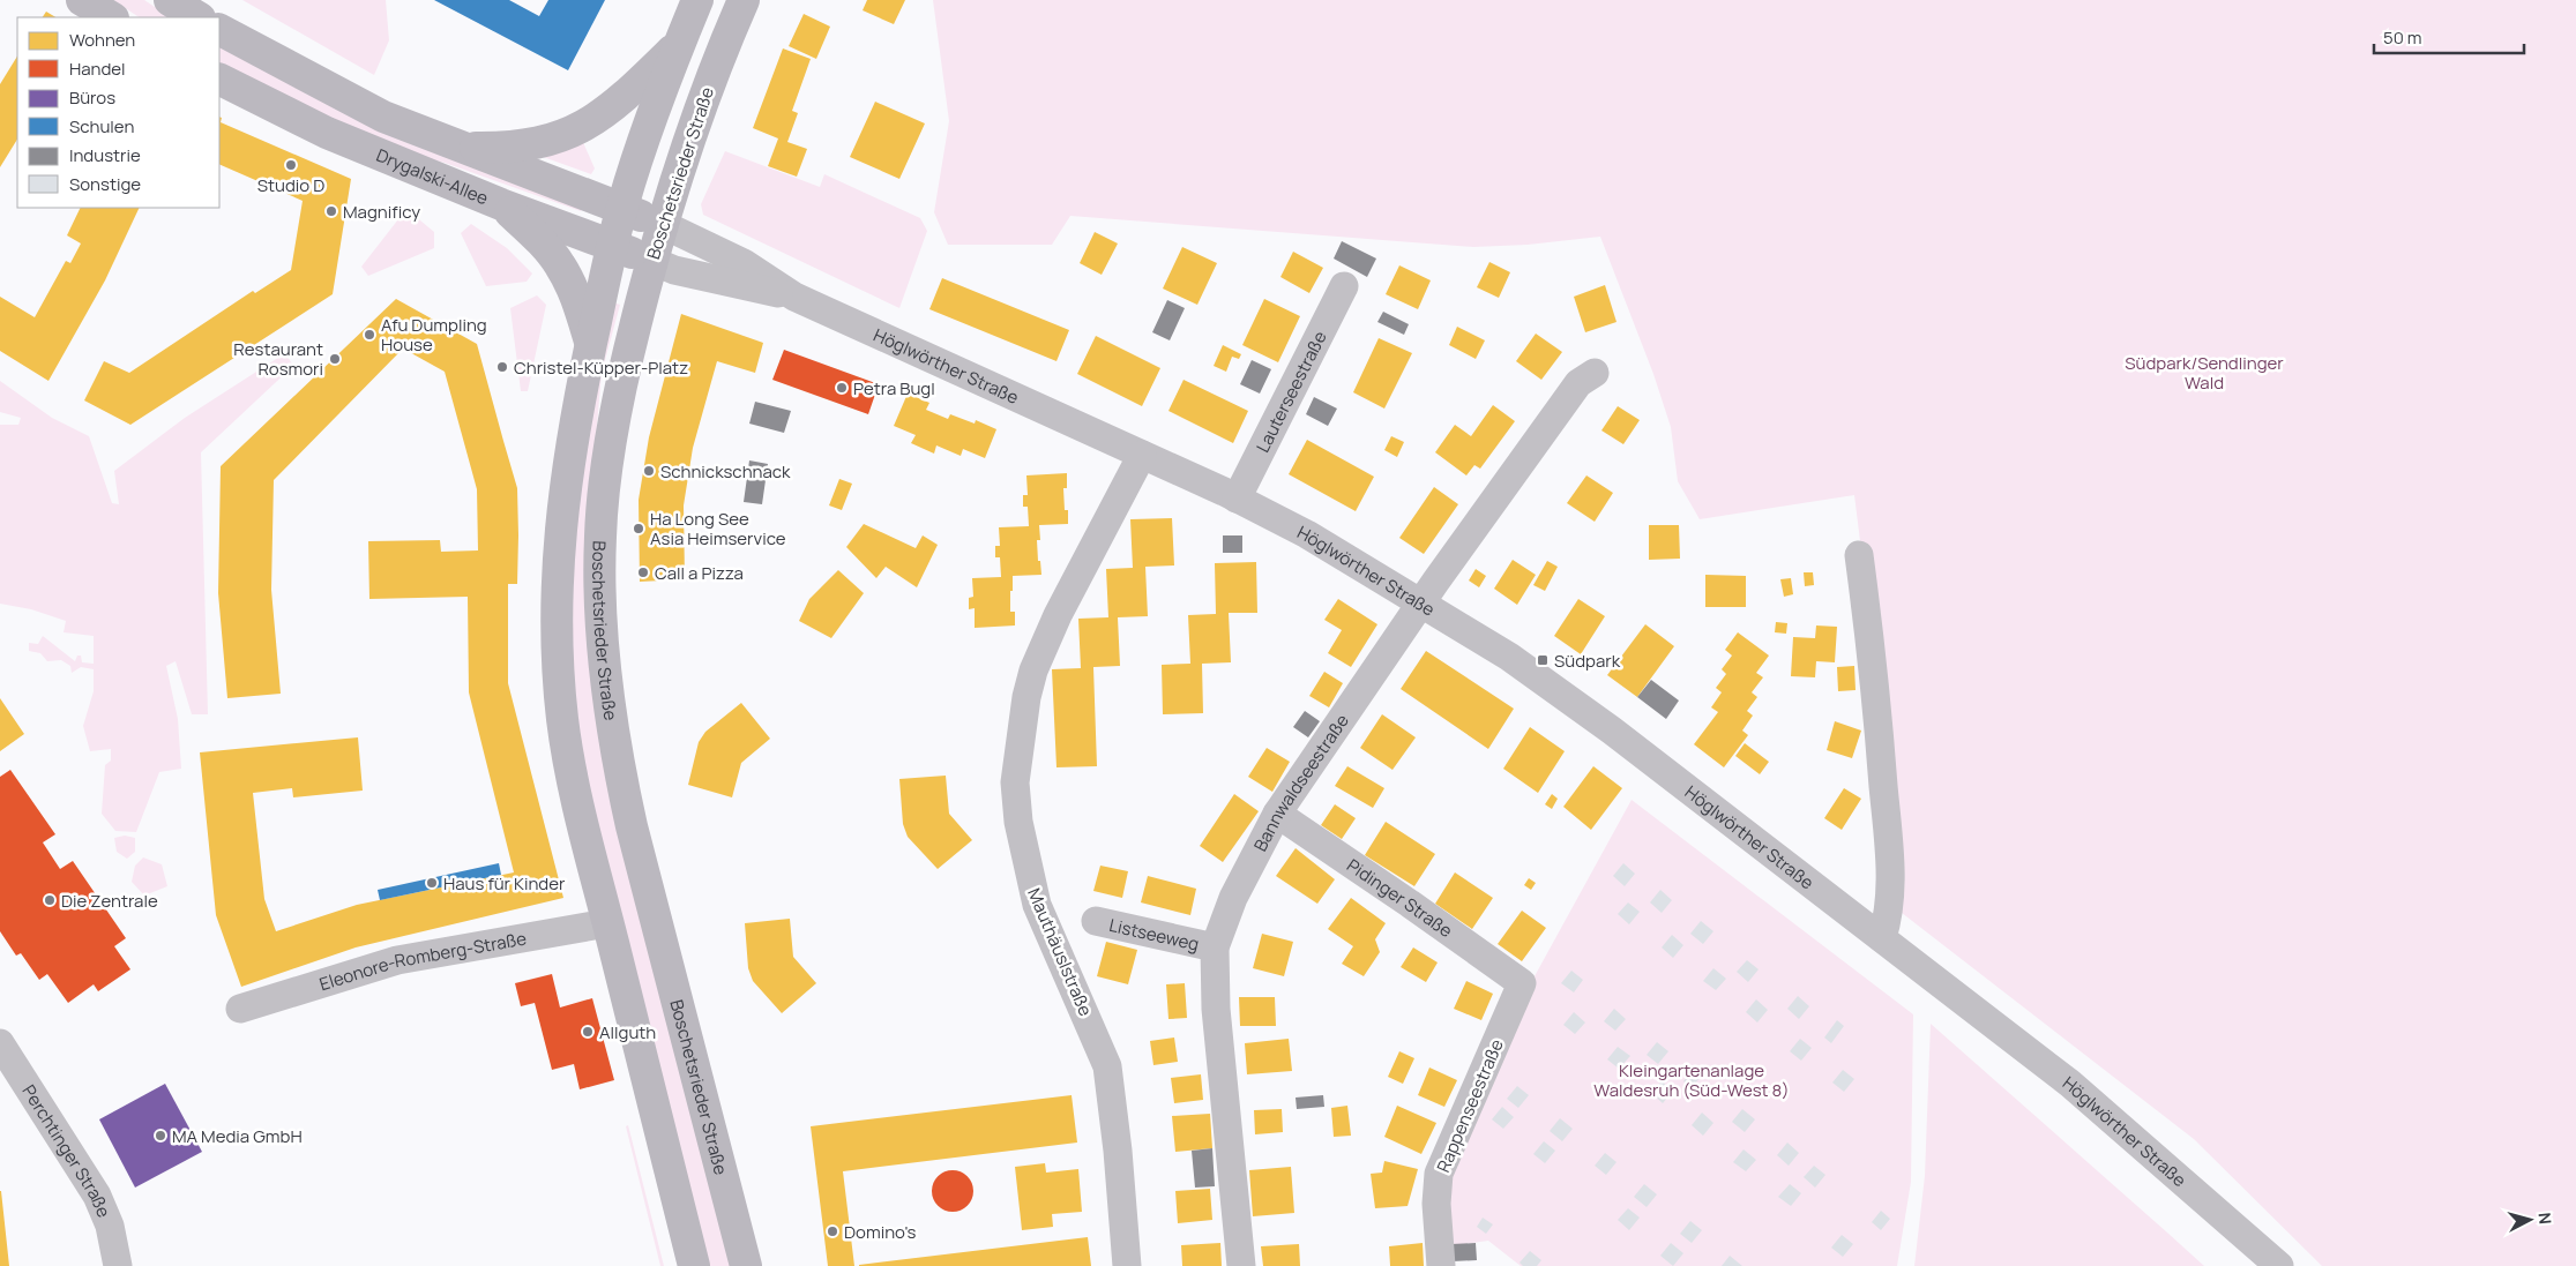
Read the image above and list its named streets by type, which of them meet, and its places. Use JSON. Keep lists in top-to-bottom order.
{
  "streets": {
    "main road": ["Boschetsrieder Straße", "Drygalski-Allee", "Höglwörther Straße"],
    "street": [
      "Lauterseestraße",
      "Bannwaldseestraße",
      "Pidinger Straße",
      "Listseeweg",
      "Mauthäuslstraße",
      "Eleonore-Romberg-Straße",
      "Rappenseestraße",
      "Perchtinger Straße"
    ]
  },
  "crossings": [
    ["Boschetsrieder Straße", "Drygalski-Allee"],
    ["Boschetsrieder Straße", "Höglwörther Straße"],
    ["Drygalski-Allee", "Höglwörther Straße"],
    ["Höglwörther Straße", "Lauterseestraße"],
    ["Höglwörther Straße", "Bannwaldseestraße"],
    ["Höglwörther Straße", "Mauthäuslstraße"],
    ["Bannwaldseestraße", "Pidinger Straße"],
    ["Bannwaldseestraße", "Listseeweg"],
    ["Pidinger Straße", "Rappenseestraße"]
  ],
  "parks": ["Südpark/Sendlinger Wald", "Kleingartenanlage Waldesruh (Süd-West 8)"],
  "places": {
    "other": [
      "Studio D",
      "Magnificy",
      "Afu Dumpling House",
      "Restaurant Rosmori",
      "Christel-Küpper-Platz",
      "Petra Bugl",
      "Schnickschnack",
      "Ha Long See Asia Heimservice",
      "Call a Pizza",
      "Haus für Kinder",
      "Die Zentrale",
      "Allguth",
      "MA Media GmbH",
      "Domino's"
    ],
    "transit": ["Südpark"]
  },
  "legend": [
    "Wohnen",
    "Handel",
    "Büros",
    "Schulen",
    "Industrie",
    "Sonstige"
  ],
  "scale_bar": "50 m",
  "north": "right"
}
